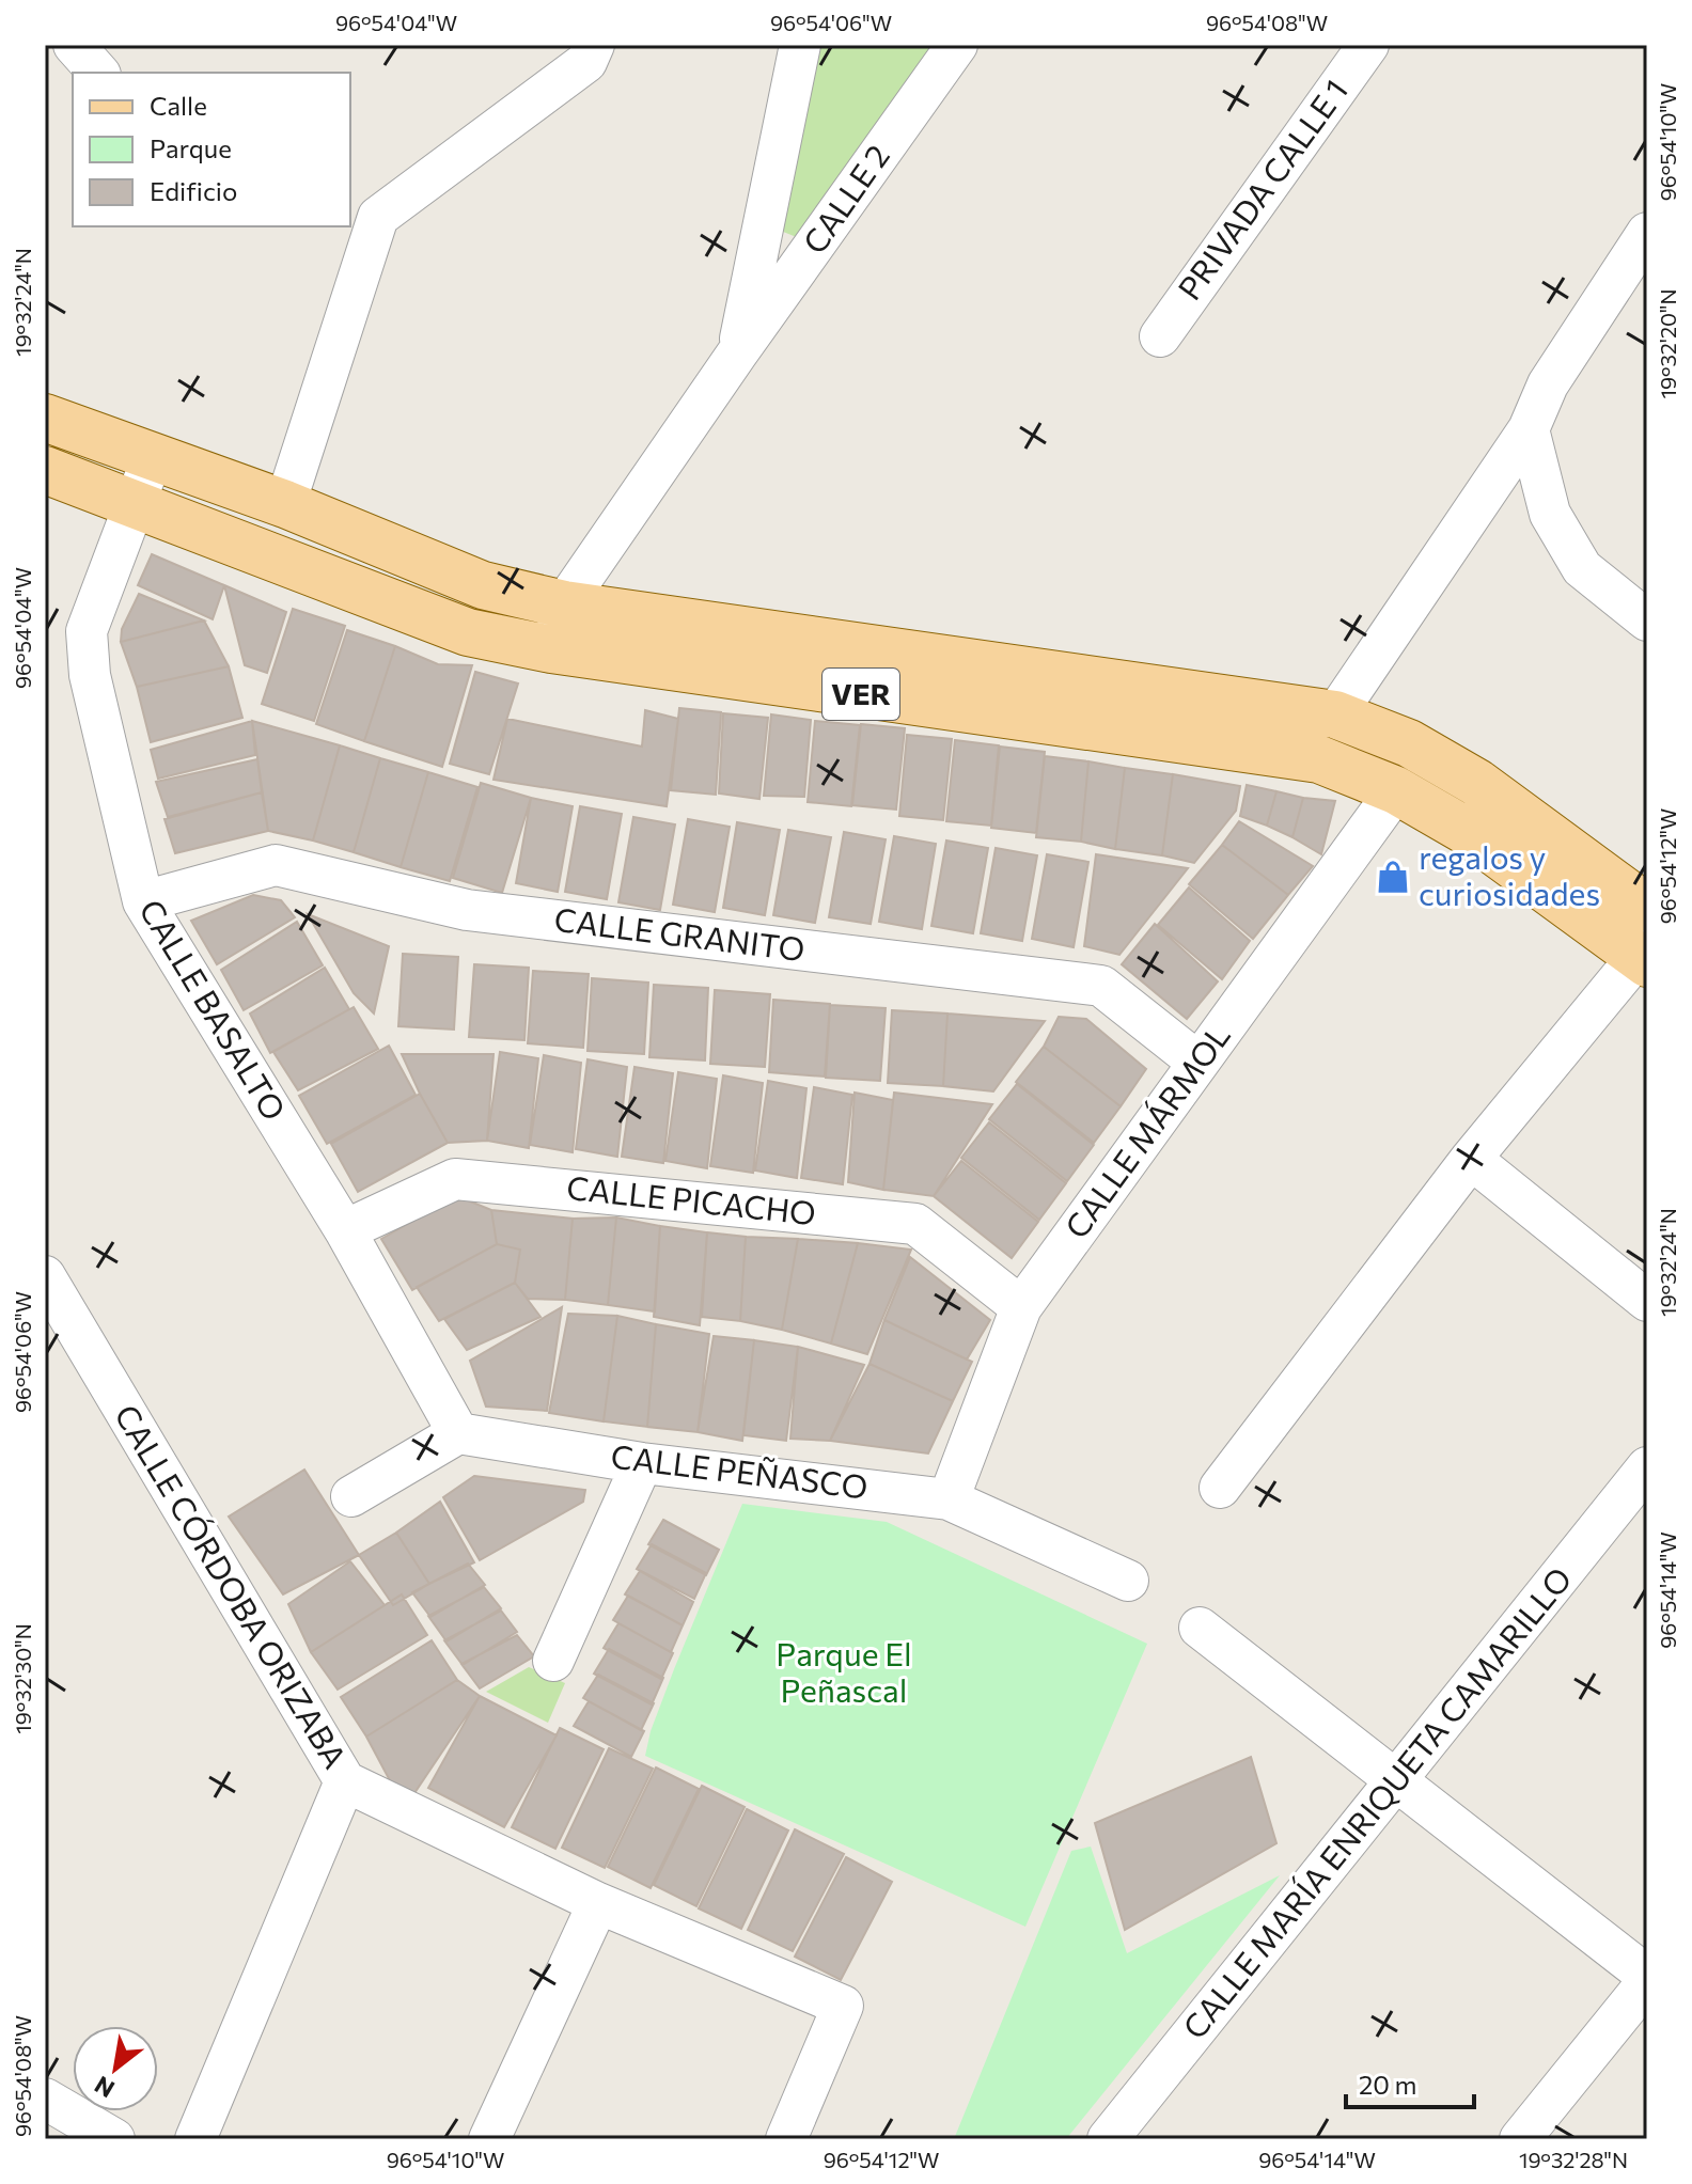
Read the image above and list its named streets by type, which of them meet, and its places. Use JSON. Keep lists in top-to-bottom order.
{
  "streets": {
    "main road": ["VER"],
    "street": [
      "PRIVADA CALLE 1",
      "CALLE 2",
      "CALLE GRANITO",
      "CALLE BASALTO",
      "CALLE MÁRMOL",
      "CALLE PICACHO",
      "CALLE PEÑASCO",
      "CALLE CÓRDOBA ORIZABA",
      "CALLE MARÍA ENRIQUETA CAMARILLO"
    ]
  },
  "crossings": [
    ["CALLE 2", "VER"],
    ["VER", "CALLE BASALTO"],
    ["VER", "CALLE MÁRMOL"],
    ["CALLE GRANITO", "CALLE BASALTO"],
    ["CALLE GRANITO", "CALLE MÁRMOL"],
    ["CALLE BASALTO", "CALLE PICACHO"],
    ["CALLE BASALTO", "CALLE PEÑASCO"],
    ["CALLE MÁRMOL", "CALLE PICACHO"],
    ["CALLE MÁRMOL", "CALLE PEÑASCO"]
  ],
  "parks": ["Parque El Peñascal"],
  "places": {
    "shop": ["regalos y curiosidades"]
  },
  "legend": ["Calle", "Parque", "Edificio"],
  "scale_bar": "20 m",
  "north": "bottom left",
  "coordinates": [
    "96°54'04\"W",
    "96°54'06\"W",
    "96°54'08\"W",
    "96°54'10\"W",
    "19°32'24\"N",
    "19°32'20\"N",
    "96°54'12\"W",
    "96°54'14\"W",
    "19°32'30\"N",
    "19°32'28\"N"
  ]
}
